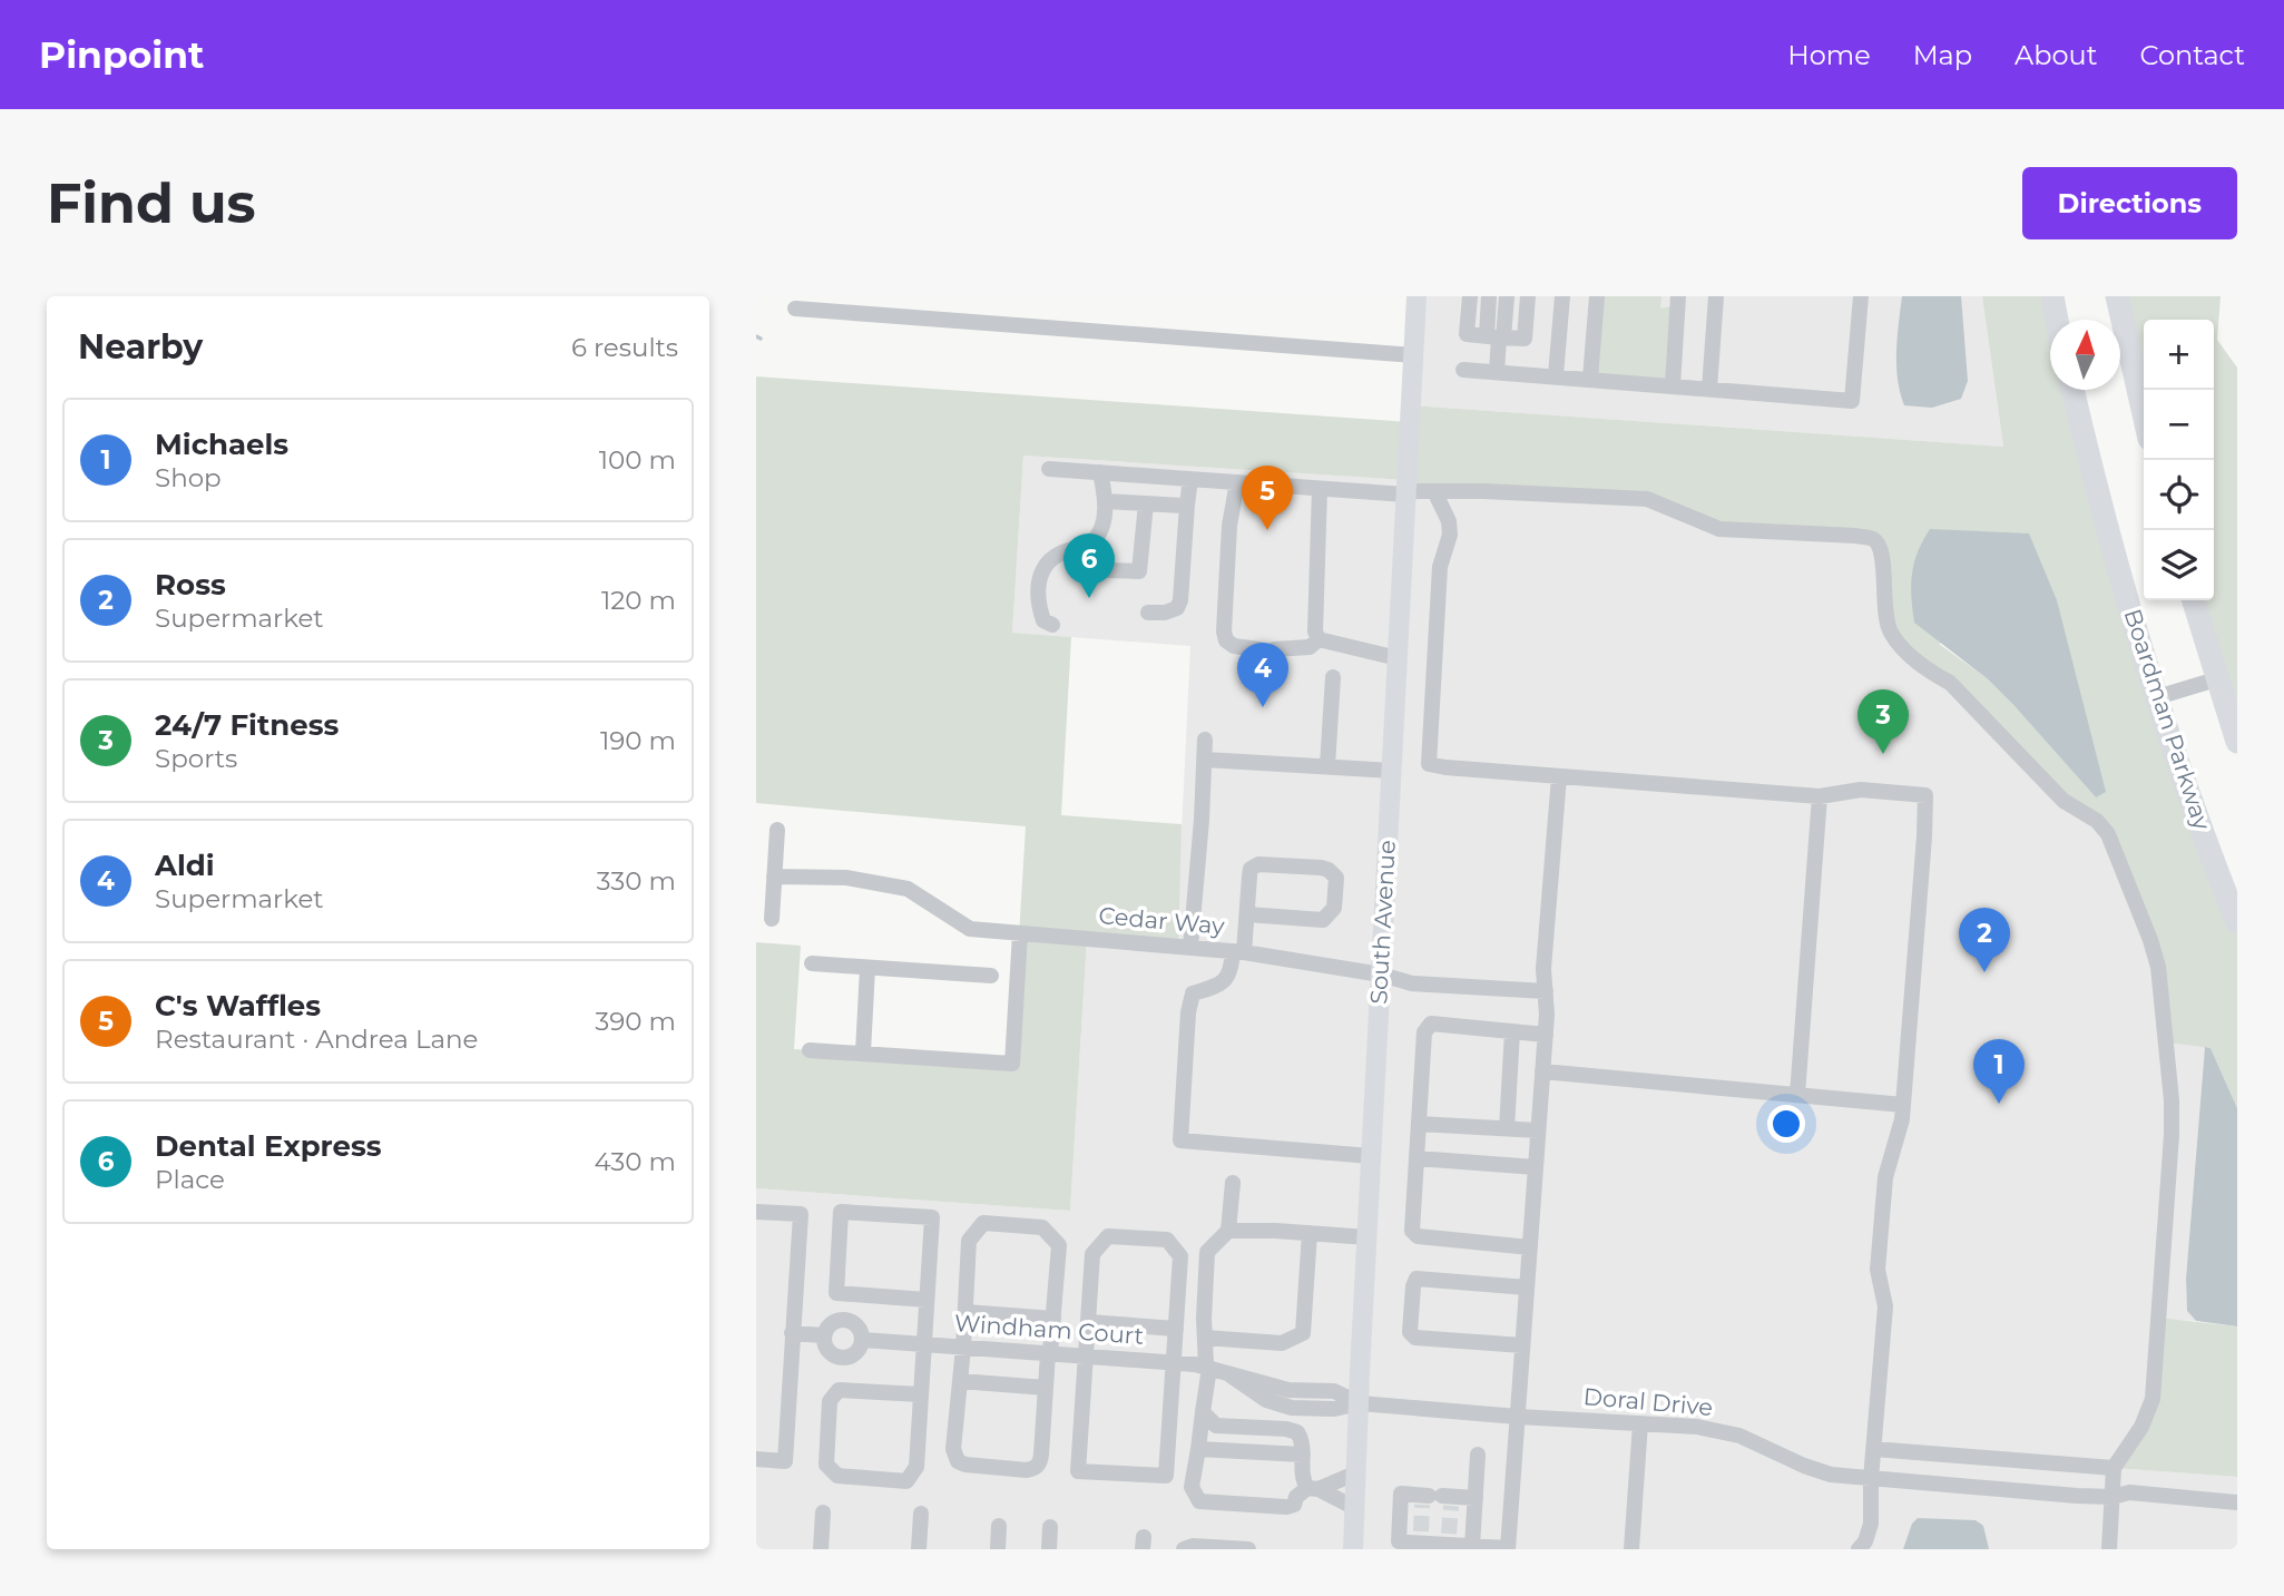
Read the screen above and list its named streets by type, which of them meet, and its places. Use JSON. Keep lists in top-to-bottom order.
{
  "streets": {
    "highway": ["Boardman Parkway"],
    "main road": ["South Avenue"],
    "street": ["Cedar Way", "Windham Court", "Doral Drive"]
  },
  "crossings": [
    ["Cedar Way", "South Avenue"],
    ["South Avenue", "Windham Court"],
    ["South Avenue", "Doral Drive"],
    ["Windham Court", "Doral Drive"]
  ],
  "north": "top",
  "page": {
    "header": "Pinpoint",
    "nav": [
      "Home",
      "Map",
      "About",
      "Contact"
    ],
    "buttons": "Directions",
    "title": "Find us",
    "heading": ["Nearby", "6 results"],
    "map_buttons": ["+", "−"],
    "list": [
      {
        "mark": "1",
        "name": "Michaels",
        "note": "Shop",
        "value": "100 m"
      },
      {
        "mark": "2",
        "name": "Ross",
        "note": "Supermarket",
        "value": "120 m"
      },
      {
        "mark": "3",
        "name": "24/7 Fitness",
        "note": "Sports",
        "value": "190 m"
      },
      {
        "mark": "4",
        "name": "Aldi",
        "note": "Supermarket",
        "value": "330 m"
      },
      {
        "mark": "5",
        "name": "C's Waffles",
        "note": "Restaurant · Andrea Lane",
        "value": "390 m"
      },
      {
        "mark": "6",
        "name": "Dental Express",
        "note": "Place",
        "value": "430 m"
      }
    ],
    "pins": [
      "5",
      "6",
      "4",
      "3",
      "2",
      "1"
    ]
  }
}
